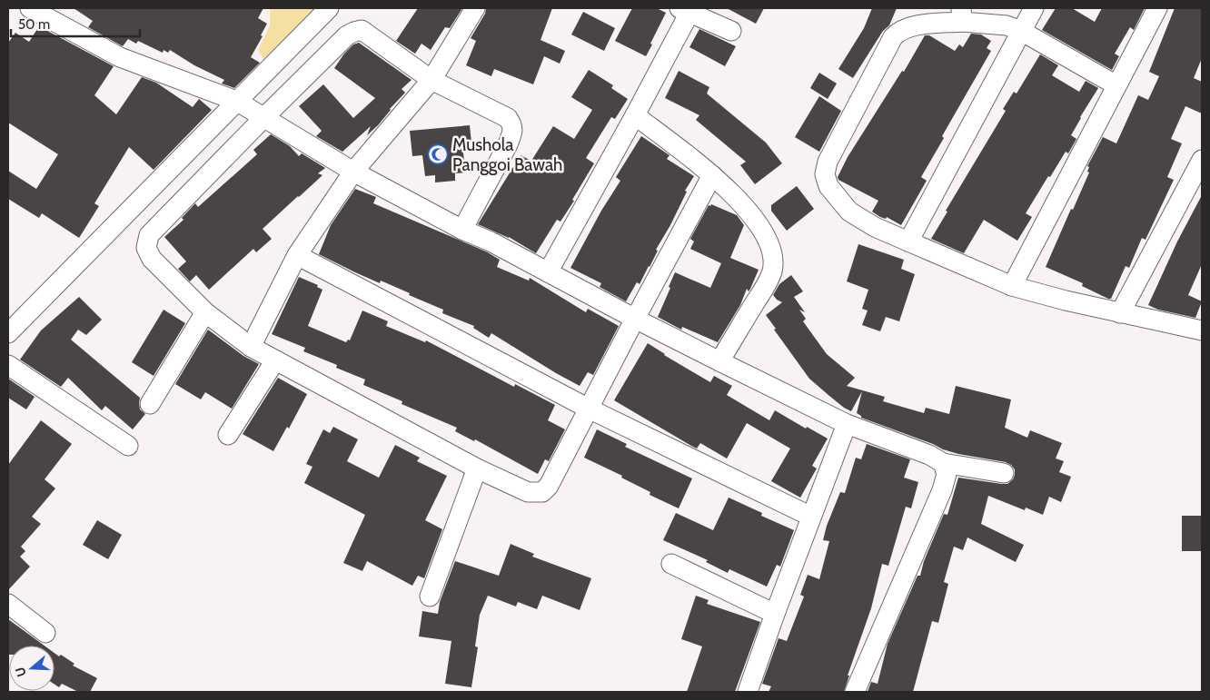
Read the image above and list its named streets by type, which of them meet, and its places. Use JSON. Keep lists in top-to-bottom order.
{
  "places": {
    "mosque": ["Mushola Panggoi Bawah"]
  },
  "scale_bar": "50 m",
  "north": "left"
}
